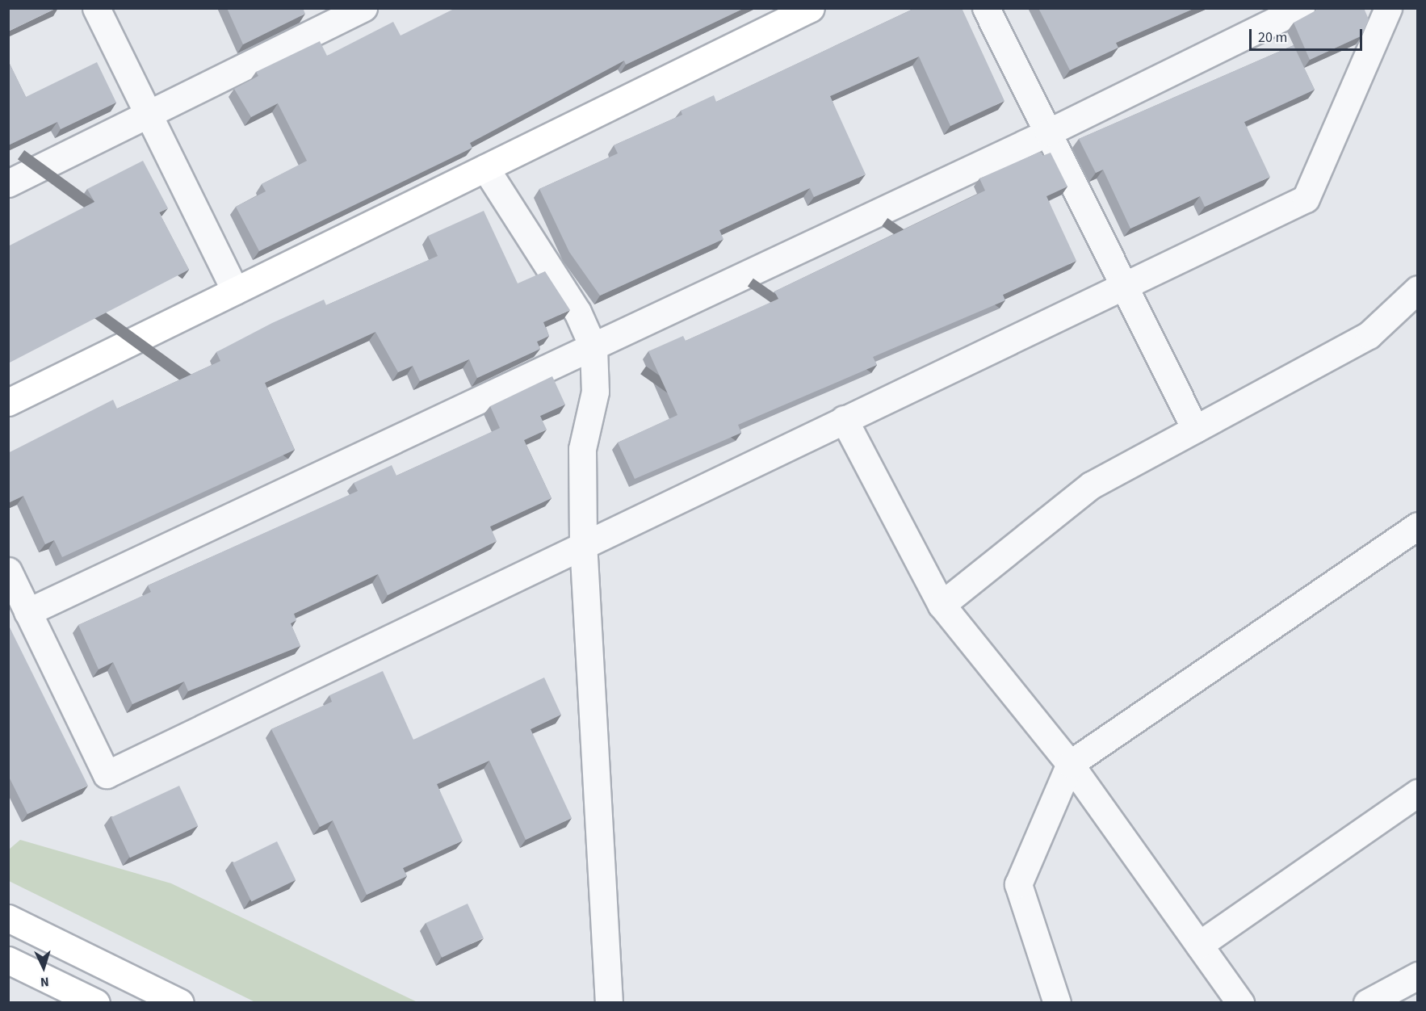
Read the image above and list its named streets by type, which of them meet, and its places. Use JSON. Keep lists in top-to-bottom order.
{
  "scale_bar": "20 m",
  "north": "bottom"
}
